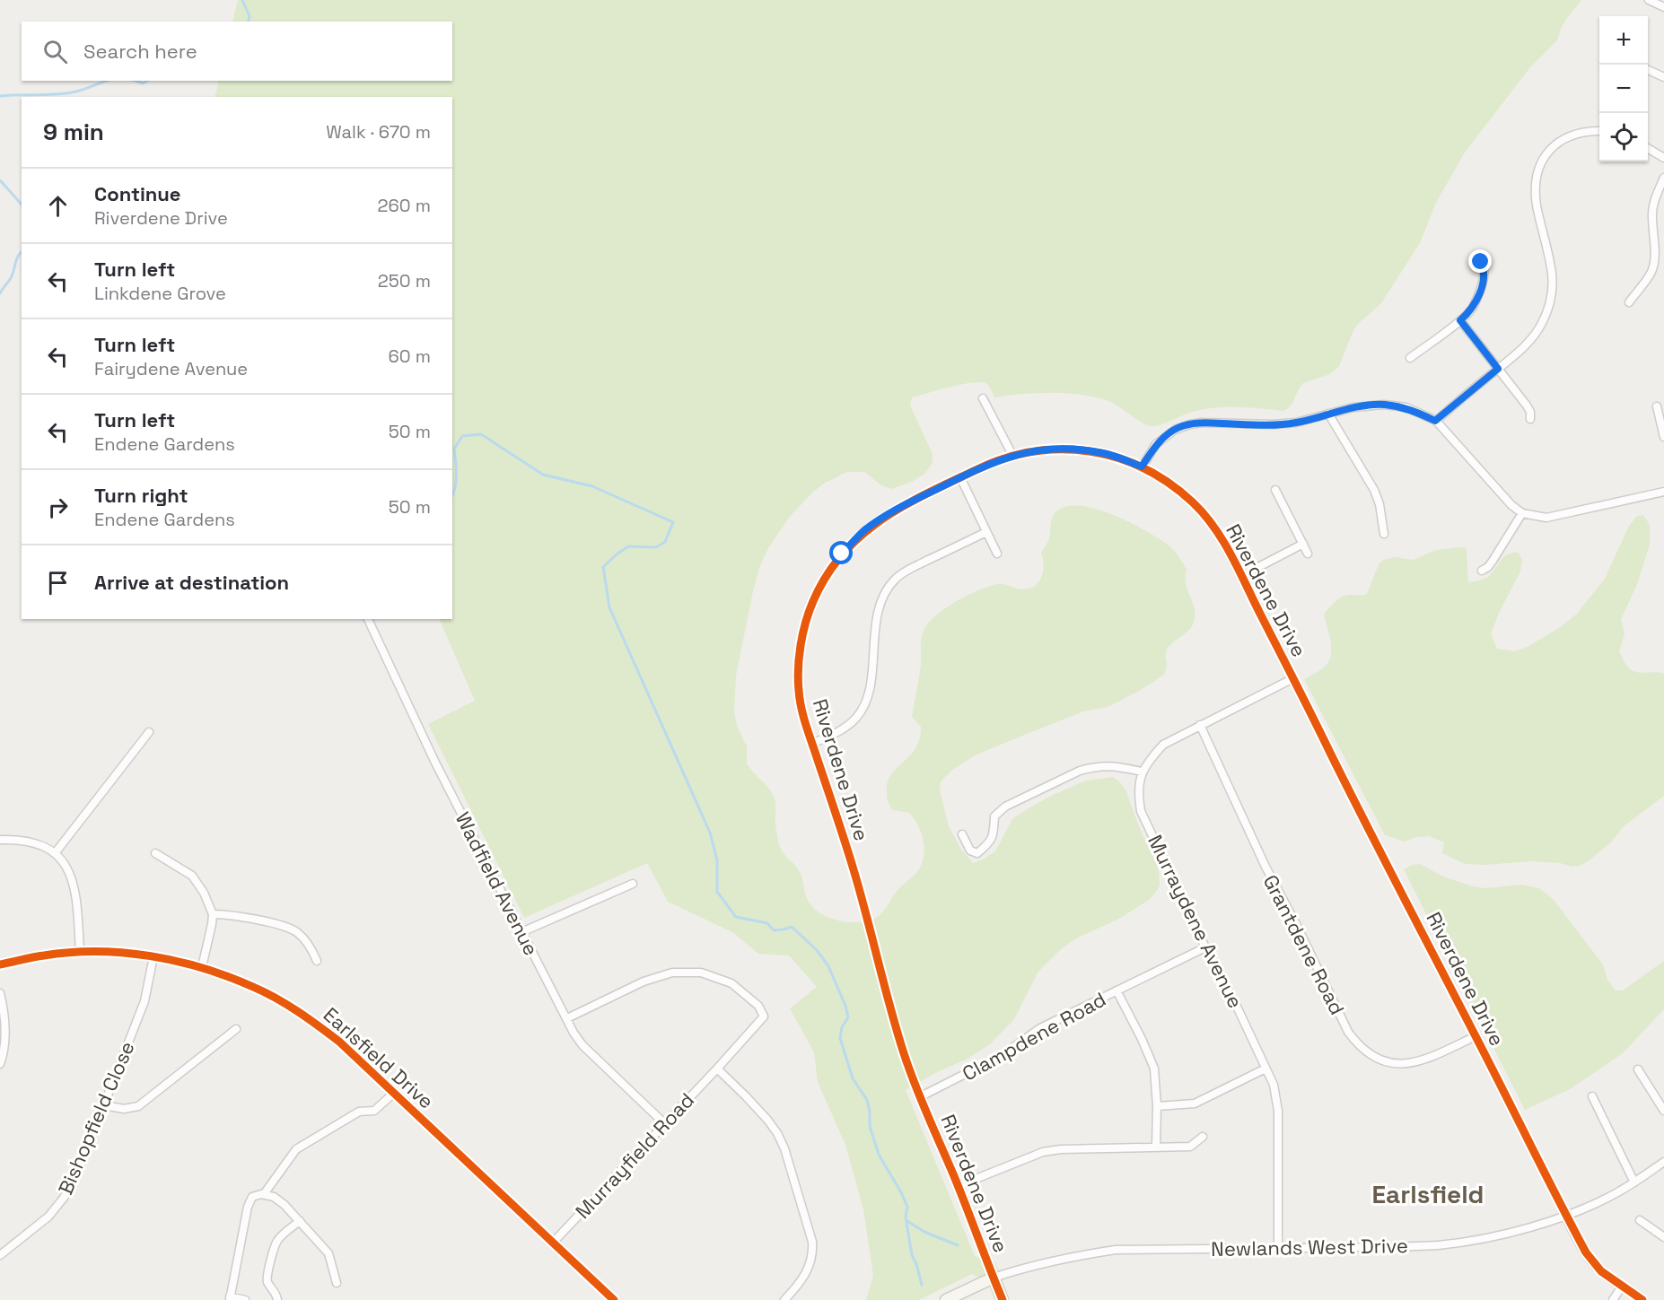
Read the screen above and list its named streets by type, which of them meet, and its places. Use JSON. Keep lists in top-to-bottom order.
{
  "streets": {
    "street": [
      "Riverdene Drive",
      "Wadfield Avenue",
      "Murraydene Avenue",
      "Grantdene Road",
      "Clampdene Road",
      "Earlsfield Drive",
      "Bishopfield Close",
      "Murrayfield Road",
      "Newlands West Drive"
    ]
  },
  "crossings": [
    ["Riverdene Drive", "Grantdene Road"],
    ["Riverdene Drive", "Clampdene Road"],
    ["Riverdene Drive", "Newlands West Drive"],
    ["Wadfield Avenue", "Murrayfield Road"],
    ["Murraydene Avenue", "Clampdene Road"],
    ["Murraydene Avenue", "Newlands West Drive"],
    ["Earlsfield Drive", "Bishopfield Close"],
    ["Earlsfield Drive", "Murrayfield Road"]
  ],
  "districts": ["Earlsfield"],
  "page": {
    "map_buttons": ["+", "−"],
    "search": "Search here",
    "heading": ["9 min", "Walk · 670 m"],
    "list": [
      ["Continue", "Riverdene Drive", "260 m"],
      ["Turn left", "Linkdene Grove", "250 m"],
      ["Turn left", "Fairydene Avenue", "60 m"],
      ["Turn left", "Endene Gardens", "50 m"],
      ["Turn right", "Endene Gardens", "50 m"],
      "Arrive at destination"
    ]
  }
}
